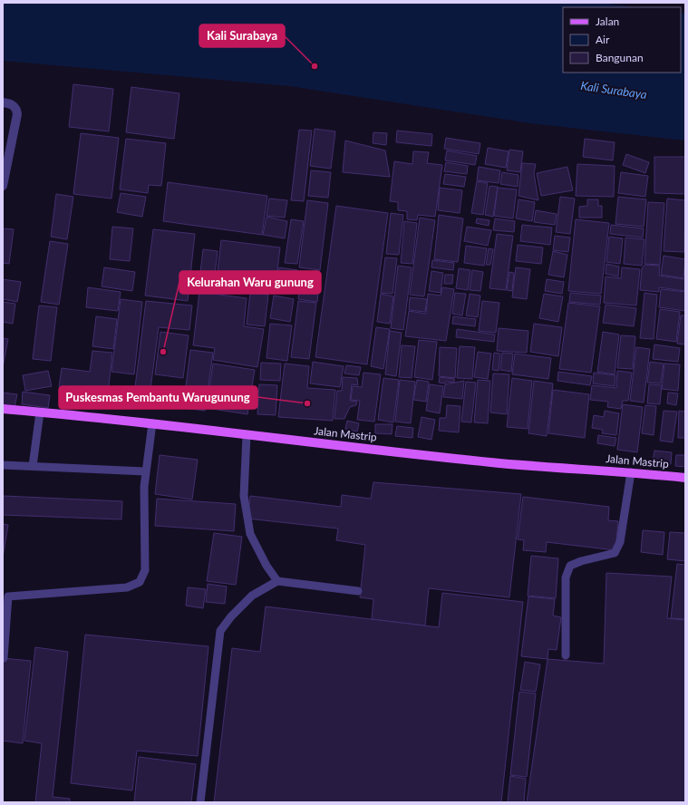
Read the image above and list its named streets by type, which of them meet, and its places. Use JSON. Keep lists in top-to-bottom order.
{
  "streets": {
    "main road": ["Jalan Mastrip"]
  },
  "water": ["Kali Surabaya"],
  "places": ["Kali Surabaya", "Kelurahan Waru gunung", "Puskesmas Pembantu Warugunung"],
  "legend": ["Jalan", "Air", "Bangunan"]
}
